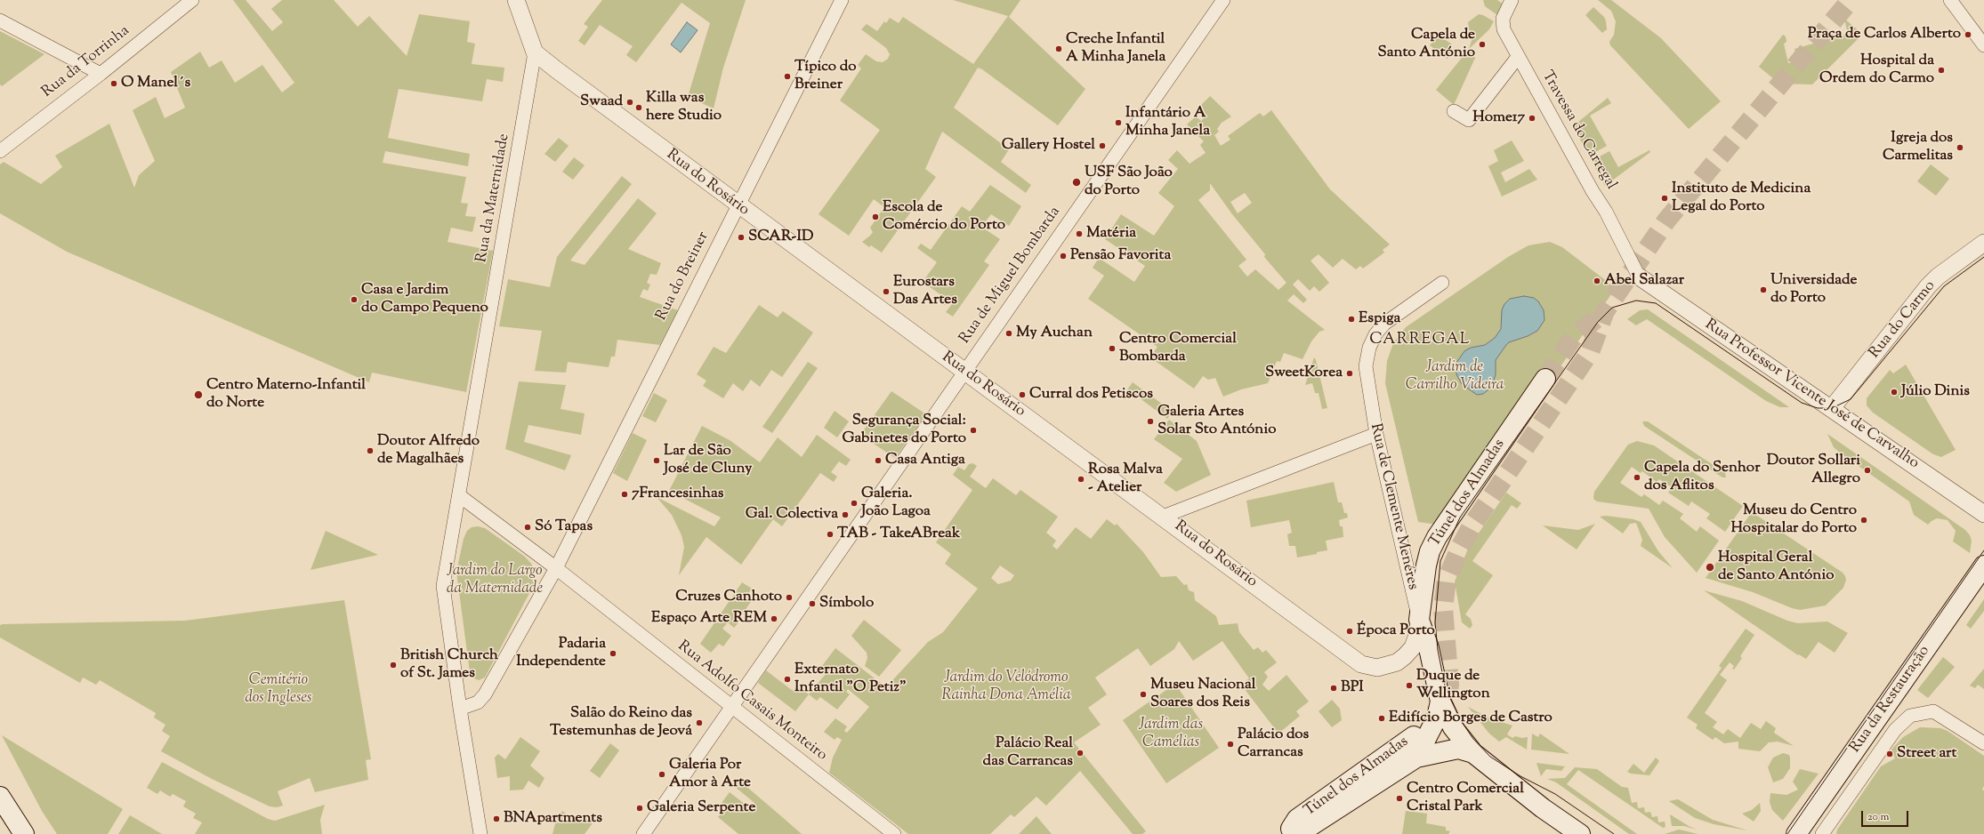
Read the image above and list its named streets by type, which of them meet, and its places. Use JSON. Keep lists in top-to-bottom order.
{
  "streets": {
    "main road": ["Túnel dos Almadas", "Rua de Clemente Menéres", "Rua da Restauração"],
    "street": [
      "Rua da Torrinha",
      "Travessa do Carregal",
      "Rua do Rosário",
      "Rua da Maternidade",
      "Rua de Miguel Bombarda",
      "Rua do Breiner",
      "Rua do Carmo",
      "Rua Professor Vicente José de Carvalho",
      "Rua Adolfo Casais Monteiro"
    ]
  },
  "crossings": [
    ["Travessa do Carregal", "Rua Professor Vicente José de Carvalho"],
    ["Rua do Rosário", "Rua da Maternidade"],
    ["Rua do Rosário", "Rua de Miguel Bombarda"],
    ["Rua do Rosário", "Rua do Breiner"],
    ["Rua do Rosário", "Túnel dos Almadas"],
    ["Rua do Rosário", "Rua de Clemente Menéres"],
    ["Rua da Maternidade", "Rua do Breiner"],
    ["Rua da Maternidade", "Rua Adolfo Casais Monteiro"],
    ["Rua de Miguel Bombarda", "Rua Adolfo Casais Monteiro"],
    ["Rua do Breiner", "Rua Adolfo Casais Monteiro"],
    ["Rua do Carmo", "Rua Professor Vicente José de Carvalho"],
    ["Túnel dos Almadas", "Rua de Clemente Menéres"]
  ],
  "districts": ["CARREGAL"],
  "parks": [
    "Jardim de Carrilho Videira",
    "Jardim do Largo da Maternidade",
    "Jardim do Velódromo Rainha Dona Amélia",
    "Cemitério dos Ingleses",
    "Jardim das Camélias"
  ],
  "places": [
    "Praça de Carlos Alberto",
    "Capela de Santo António",
    "Creche Infantil A Minha Janela",
    "Hospital da Ordem do Carmo",
    "Típico do Breiner",
    "O Manel´s",
    "Swaad",
    "Killa was here Studio",
    "Home17",
    "Infantário A Minha Janela",
    "Gallery Hostel",
    "Igreja dos Carmelitas",
    "USF São João do Porto",
    "Instituto de Medicina Legal do Porto",
    "Escola de Comércio do Porto",
    "Matéria",
    "SCAR-ID",
    "Pensão Favorita",
    "Abel Salazar",
    "Universidade do Porto",
    "Eurostars Das Artes",
    "Casa e Jardim do Campo Pequeno",
    "Espiga",
    "My Auchan",
    "Centro Comercial Bombarda",
    "SweetKorea",
    "Júlio Dinis",
    "Centro Materno-Infantil do Norte",
    "Curral dos Petiscos",
    "Galeria Artes Solar Sto António",
    "Segurança Social: Gabinetes do Porto",
    "Doutor Alfredo de Magalhães",
    "Lar de São José de Cluny",
    "Casa Antiga",
    "Doutor Sollari Allegro",
    "Capela do Senhor dos Aflitos",
    "Rosa Malva - Atelier",
    "7Francesinhas",
    "Galeria. João Lagoa",
    "Gal. Colectiva",
    "Museu do Centro Hospitalar do Porto",
    "Só Tapas",
    "TAB - TakeABreak",
    "Hospital Geral de Santo António",
    "Cruzes Canhoto",
    "Símbolo",
    "Espaço Arte REM",
    "Época Porto",
    "Padaria Independente",
    "British Church of St. James",
    "Externato Infantil \"O Petiz\"",
    "Duque de Wellington",
    "BPI",
    "Museu Nacional Soares dos Reis",
    "Edifício Borges de Castro",
    "Salão do Reino das Testemunhas de Jeová",
    "Palácio dos Carrancas",
    "Palácio Real das Carrancas",
    "Street art",
    "Galeria Por Amor à Arte",
    "Centro Comercial Cristal Park",
    "Galeria Serpente",
    "BNApartments"
  ],
  "scale_bar": "20 m"
}
